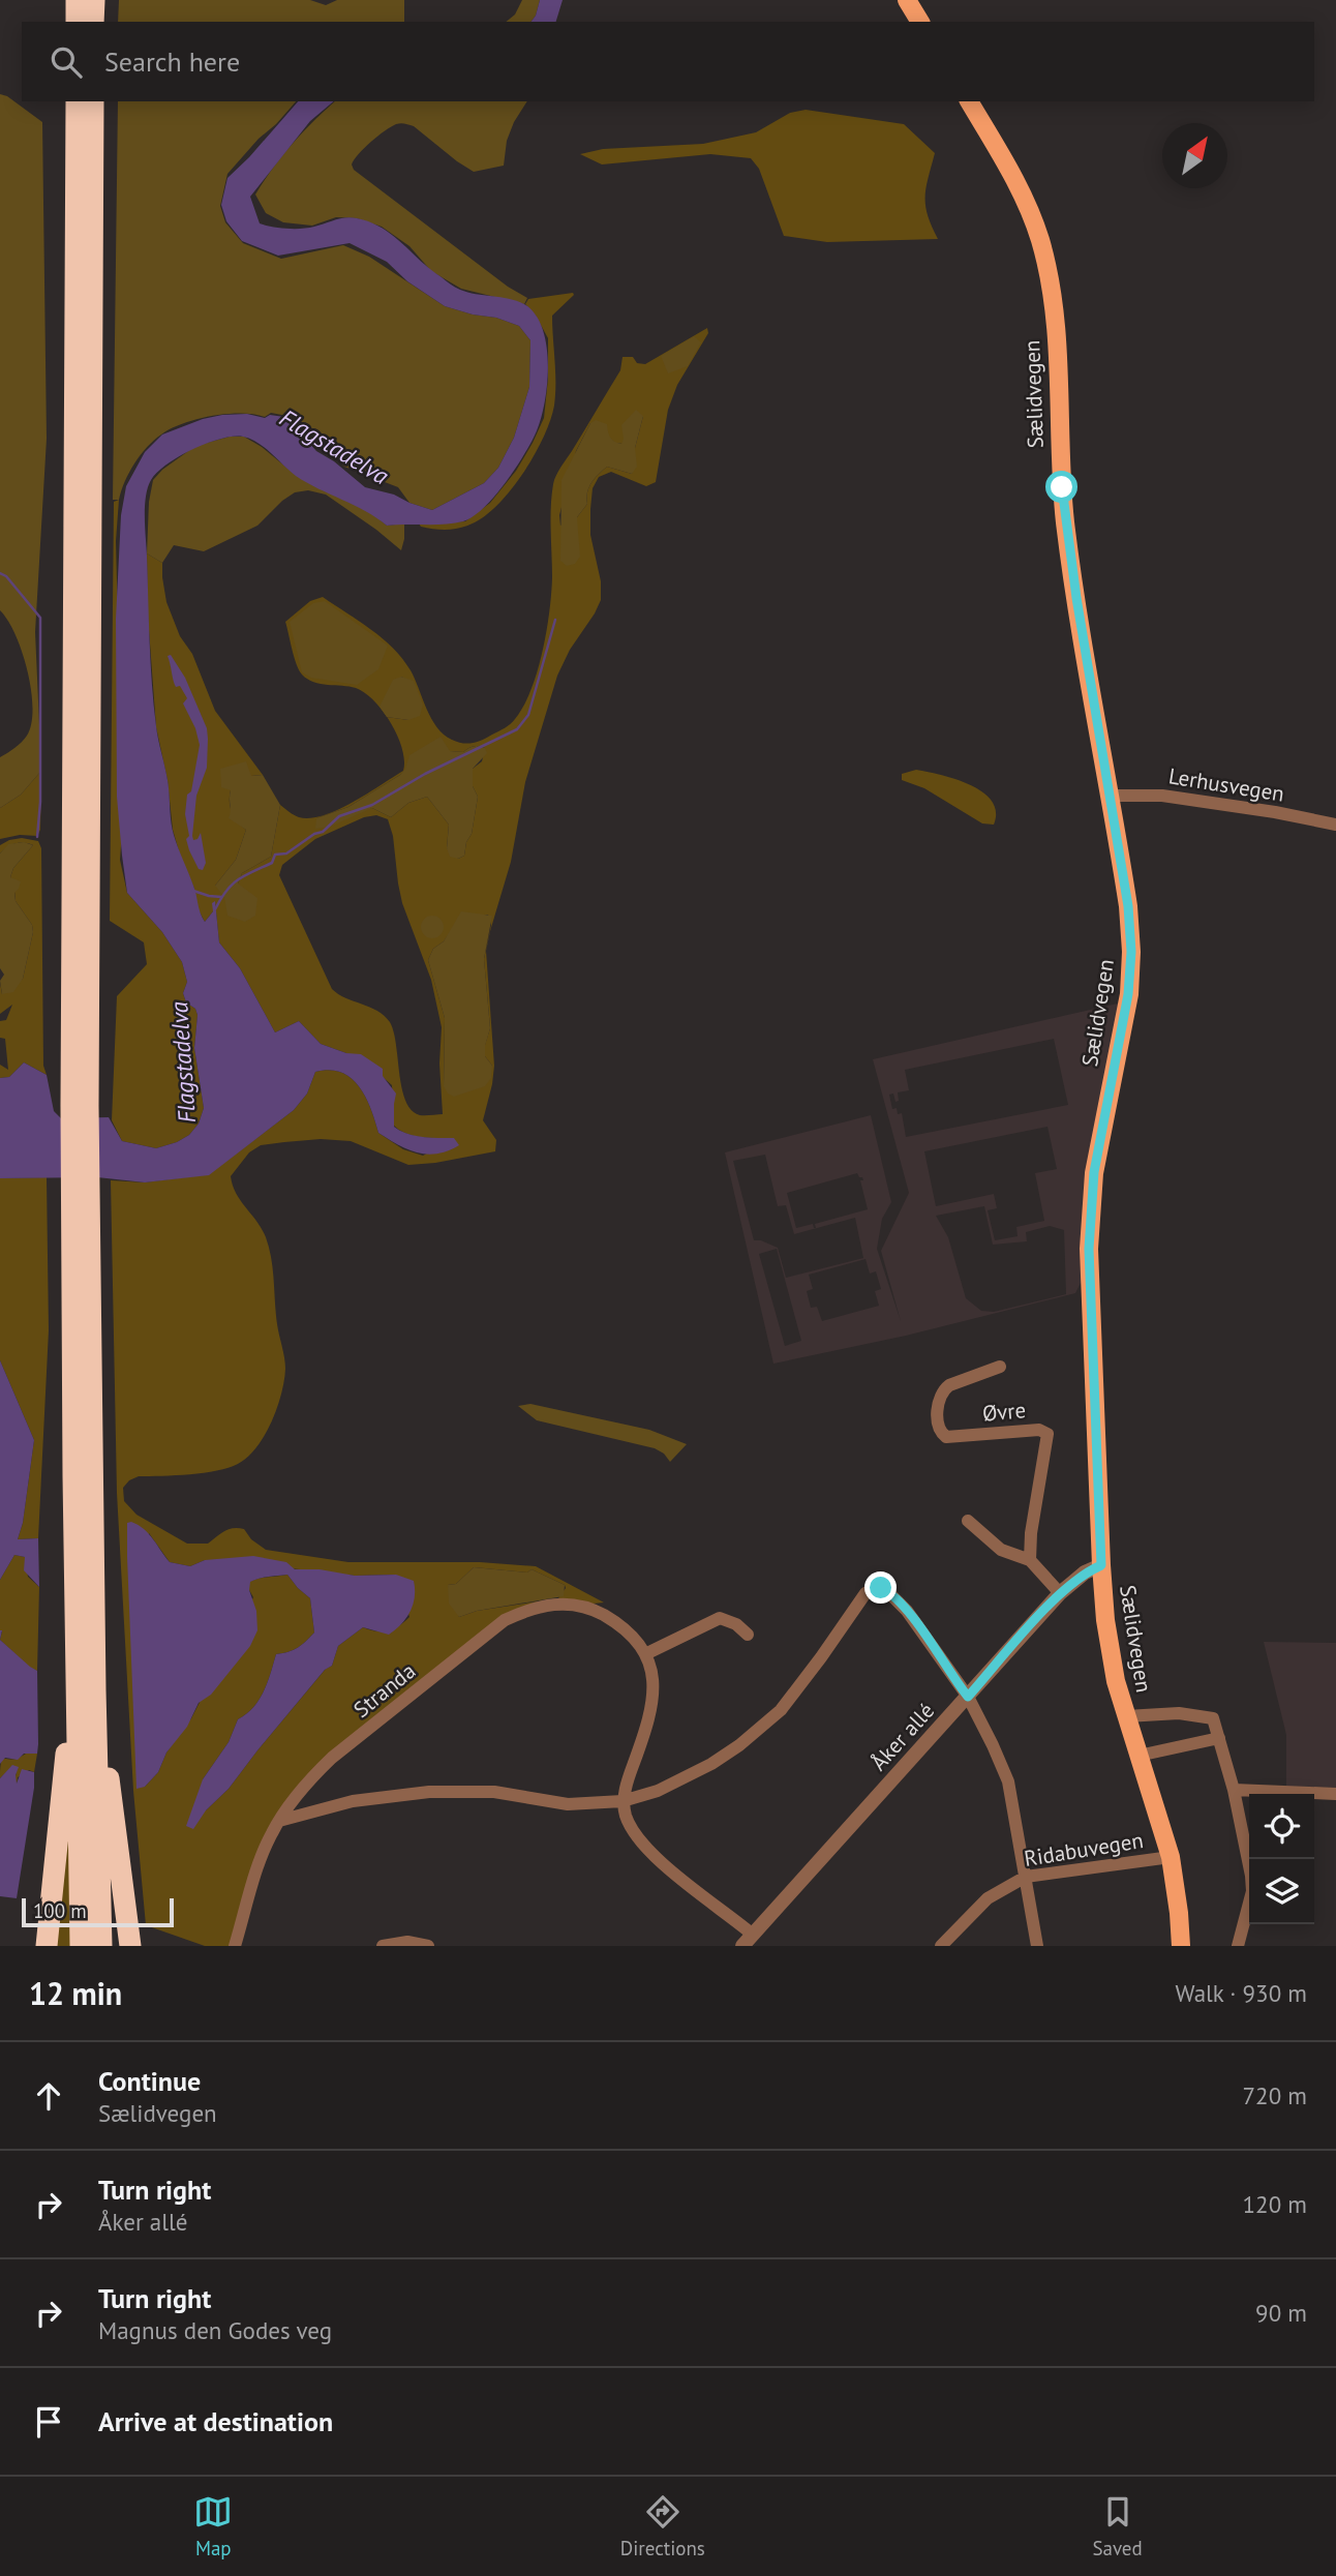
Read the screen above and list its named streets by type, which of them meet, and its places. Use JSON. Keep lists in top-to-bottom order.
{
  "streets": {
    "main road": ["Sælidvegen"],
    "street": [
      "Lerhusvegen",
      "Øvre",
      "Stranda",
      "Åker allé",
      "Ridabuvegen"
    ]
  },
  "crossings": [
    ["Sælidvegen", "Lerhusvegen"],
    ["Sælidvegen", "Åker allé"],
    ["Sælidvegen", "Ridabuvegen"]
  ],
  "water": ["Flagstadelva"],
  "scale_bar": "100 m",
  "north": "top right",
  "page": {
    "search": "Search here",
    "scale": "100 m",
    "heading": ["12 min", "Walk · 930 m"],
    "list": [
      ["Continue", "Sælidvegen", "720 m"],
      ["Turn right", "Åker allé", "120 m"],
      ["Turn right", "Magnus den Godes veg", "90 m"],
      "Arrive at destination"
    ],
    "nav": ["Map", "Directions", "Saved"]
  }
}
